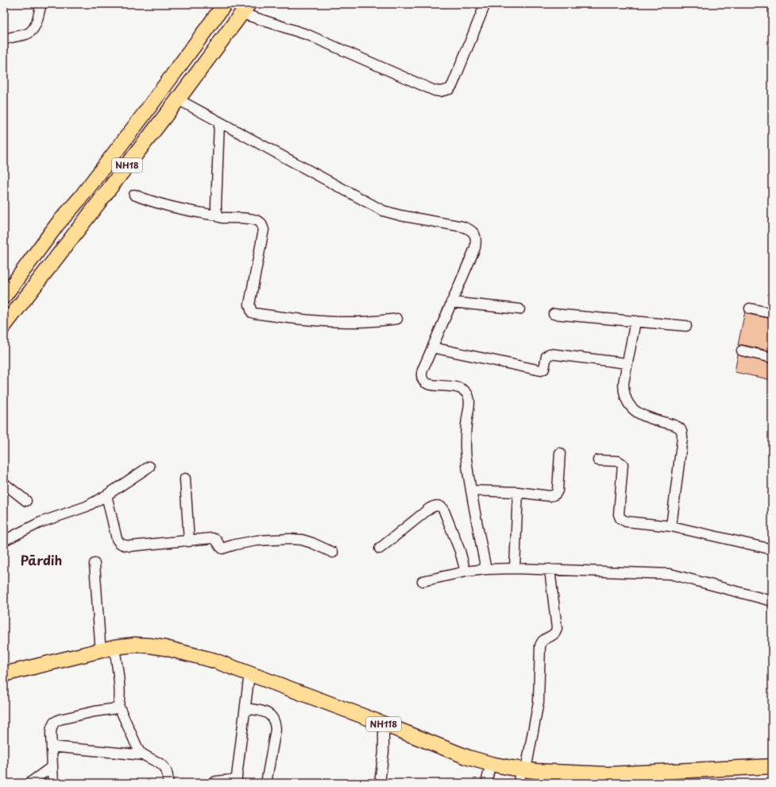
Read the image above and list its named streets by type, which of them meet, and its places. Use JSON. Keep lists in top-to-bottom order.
{
  "streets": {
    "highway": ["NH18", "NH118"]
  },
  "districts": ["Pārdih"]
}
